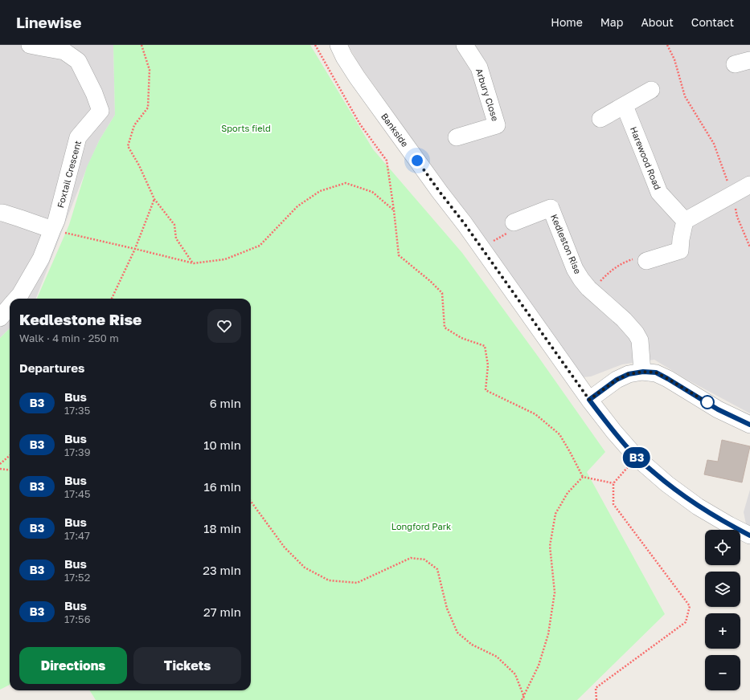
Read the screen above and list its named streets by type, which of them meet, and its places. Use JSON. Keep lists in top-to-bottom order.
{
  "streets": {
    "street": [
      "Arbury Close",
      "Bankside",
      "Harewood Road",
      "Foxtail Crescent",
      "Kedleston Rise"
    ]
  },
  "parks": ["Sports field", "Longford Park"],
  "lines": ["bus line B3"],
  "page": {
    "header": "Linewise",
    "nav": [
      "Home",
      "Map",
      "About",
      "Contact"
    ],
    "on_map": "B3",
    "heading": [
      ["Kedlestone Rise", "Walk · 4 min · 250 m"],
      "Departures"
    ],
    "list": [
      {
        "mark": "B3",
        "name": "Bus",
        "note": "17:35",
        "value": "6 min"
      },
      {
        "mark": "B3",
        "name": "Bus",
        "note": "17:39",
        "value": "10 min"
      },
      {
        "mark": "B3",
        "name": "Bus",
        "note": "17:45",
        "value": "16 min"
      },
      {
        "mark": "B3",
        "name": "Bus",
        "note": "17:47",
        "value": "18 min"
      },
      {
        "mark": "B3",
        "name": "Bus",
        "note": "17:52",
        "value": "23 min"
      },
      {
        "mark": "B3",
        "name": "Bus",
        "note": "17:56",
        "value": "27 min"
      }
    ],
    "map_buttons": ["+", "−"],
    "buttons": ["Directions", "Tickets"]
  }
}
